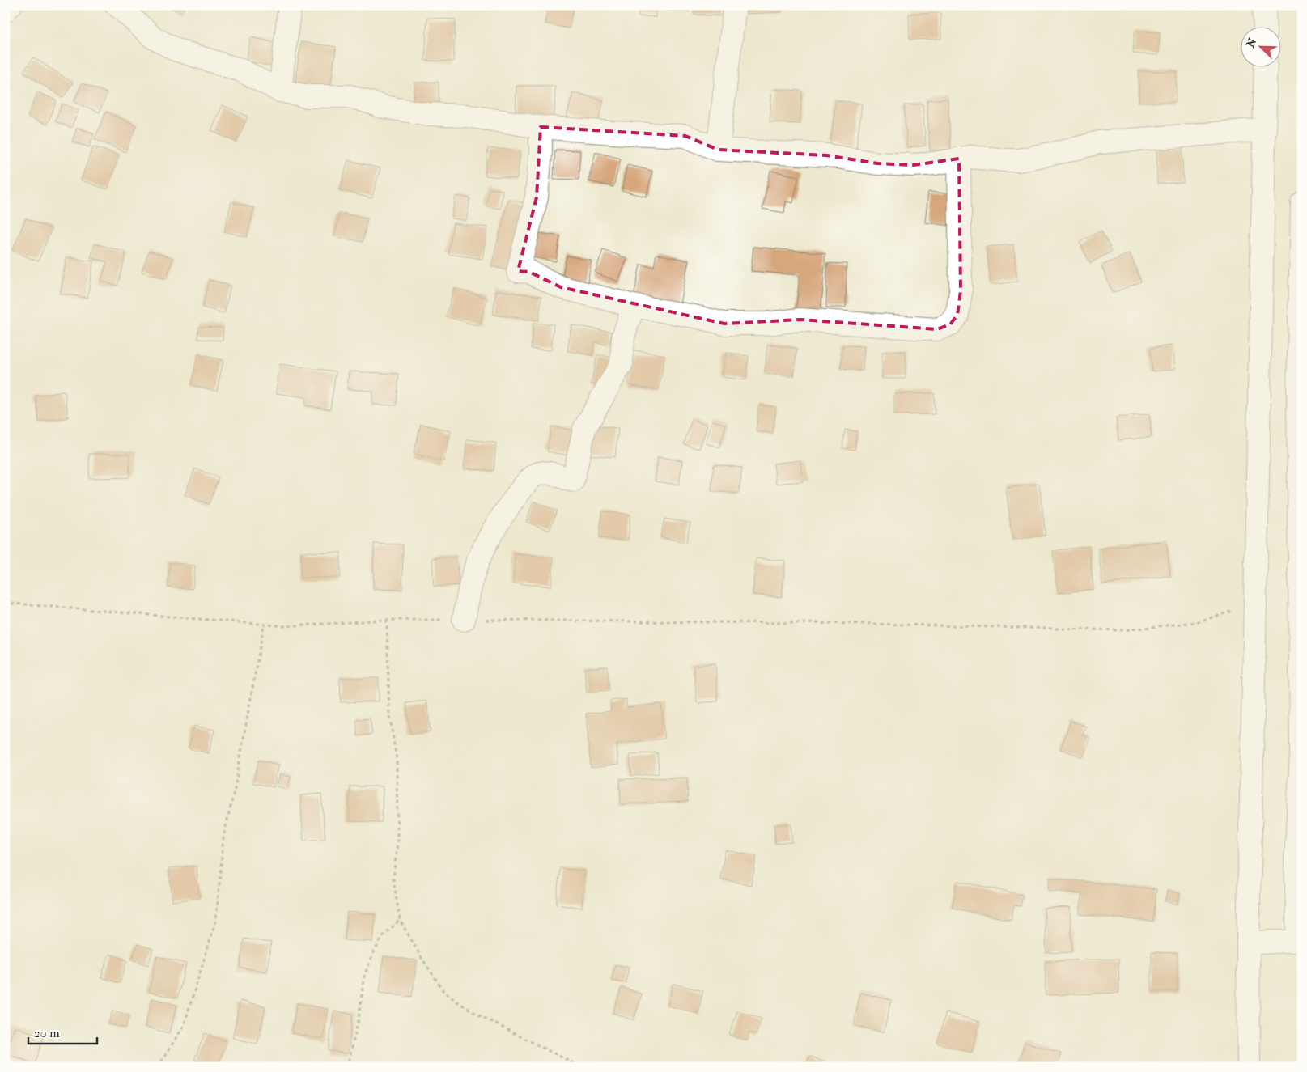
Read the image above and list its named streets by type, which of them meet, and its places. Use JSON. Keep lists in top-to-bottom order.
{
  "scale_bar": "20 m",
  "north": "top left"
}
